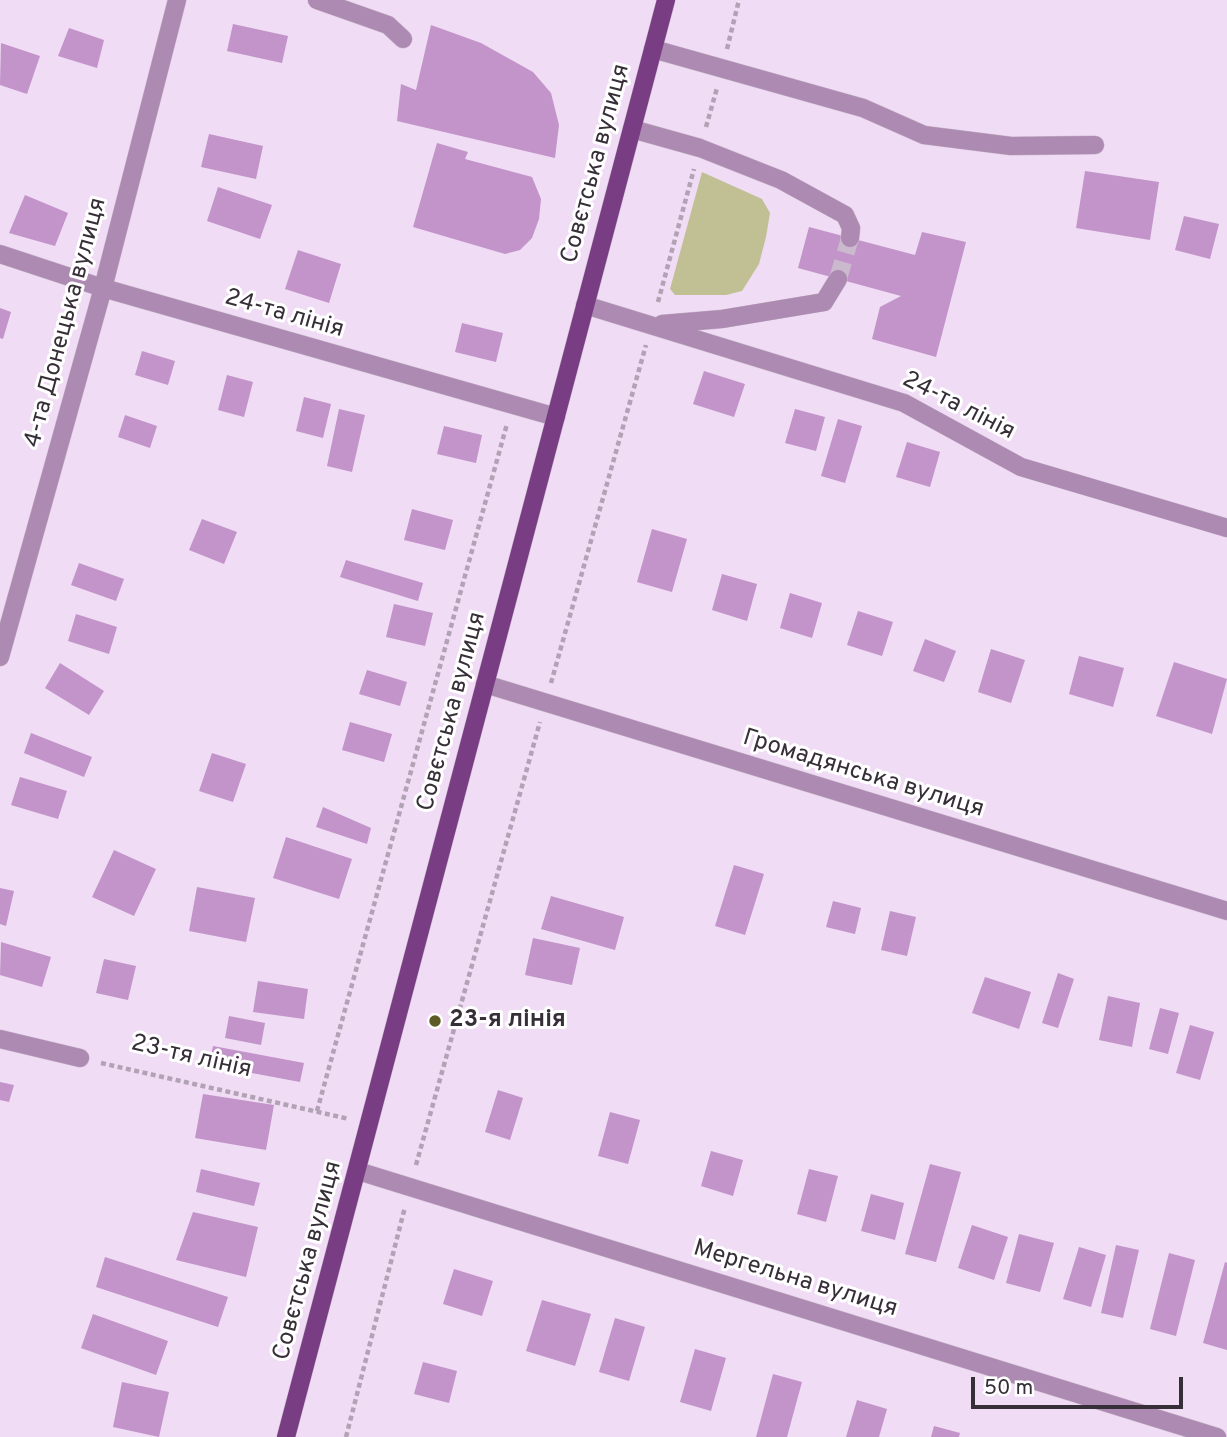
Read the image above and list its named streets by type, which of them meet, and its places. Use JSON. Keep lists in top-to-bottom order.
{
  "streets": {
    "main road": ["Совєтська вулиця"],
    "street": [
      "24-та лінія",
      "4-та Донецька вулиця",
      "Громадянська вулиця",
      "Мергельна вулиця"
    ],
    "path": ["23-тя лінія"]
  },
  "crossings": [
    ["Совєтська вулиця", "24-та лінія"],
    ["Совєтська вулиця", "Громадянська вулиця"],
    ["Совєтська вулиця", "23-тя лінія"],
    ["Совєтська вулиця", "Мергельна вулиця"],
    ["24-та лінія", "4-та Донецька вулиця"]
  ],
  "places": ["23-я лінія"],
  "scale_bar": "50 m"
}
